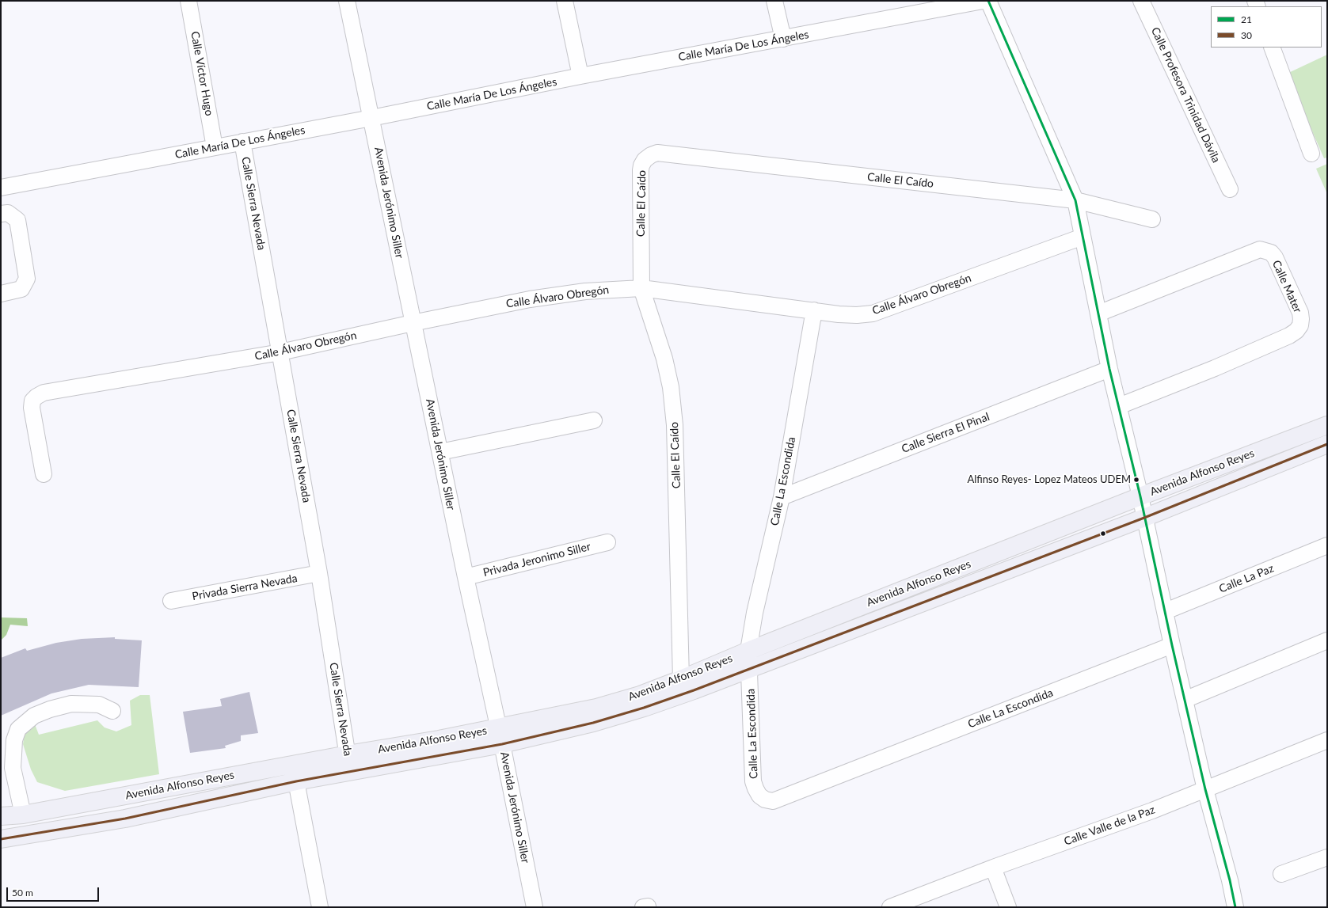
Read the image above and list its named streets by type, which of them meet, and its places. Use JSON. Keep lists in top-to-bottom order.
{
  "streets": {
    "main road": ["Avenida Alfonso Reyes"],
    "street": [
      "Calle María De Los Ángeles",
      "Calle Víctor Hugo",
      "Calle Profesora Trinidad Dávila",
      "Calle El Caído",
      "Avenida Jerónimo Siller",
      "Calle Sierra Nevada",
      "Calle Mater",
      "Calle Álvaro Obregón",
      "Calle Sierra El Pinal",
      "Calle La Escondida",
      "Privada Jeronimo Siller",
      "Calle La Paz",
      "Privada Sierra Nevada",
      "Calle Valle de la Paz"
    ]
  },
  "crossings": [
    ["Calle María De Los Ángeles", "Calle Víctor Hugo"],
    ["Calle María De Los Ángeles", "Avenida Jerónimo Siller"],
    ["Calle María De Los Ángeles", "Calle Sierra Nevada"],
    ["Calle El Caído", "Calle Álvaro Obregón"],
    ["Calle El Caído", "Avenida Alfonso Reyes"],
    ["Avenida Jerónimo Siller", "Calle Álvaro Obregón"],
    ["Avenida Jerónimo Siller", "Avenida Alfonso Reyes"],
    ["Avenida Jerónimo Siller", "Privada Jeronimo Siller"],
    ["Calle Sierra Nevada", "Calle Álvaro Obregón"],
    ["Calle Sierra Nevada", "Avenida Alfonso Reyes"],
    ["Calle Sierra Nevada", "Privada Sierra Nevada"],
    ["Calle Álvaro Obregón", "Calle La Escondida"],
    ["Calle Sierra El Pinal", "Calle La Escondida"],
    ["Avenida Alfonso Reyes", "Calle La Escondida"]
  ],
  "places": ["Alfinso Reyes- Lopez Mateos UDEM"],
  "lines": ["transit line 21", "transit line 30"],
  "legend": ["21", "30"],
  "scale_bar": "50 m"
}
